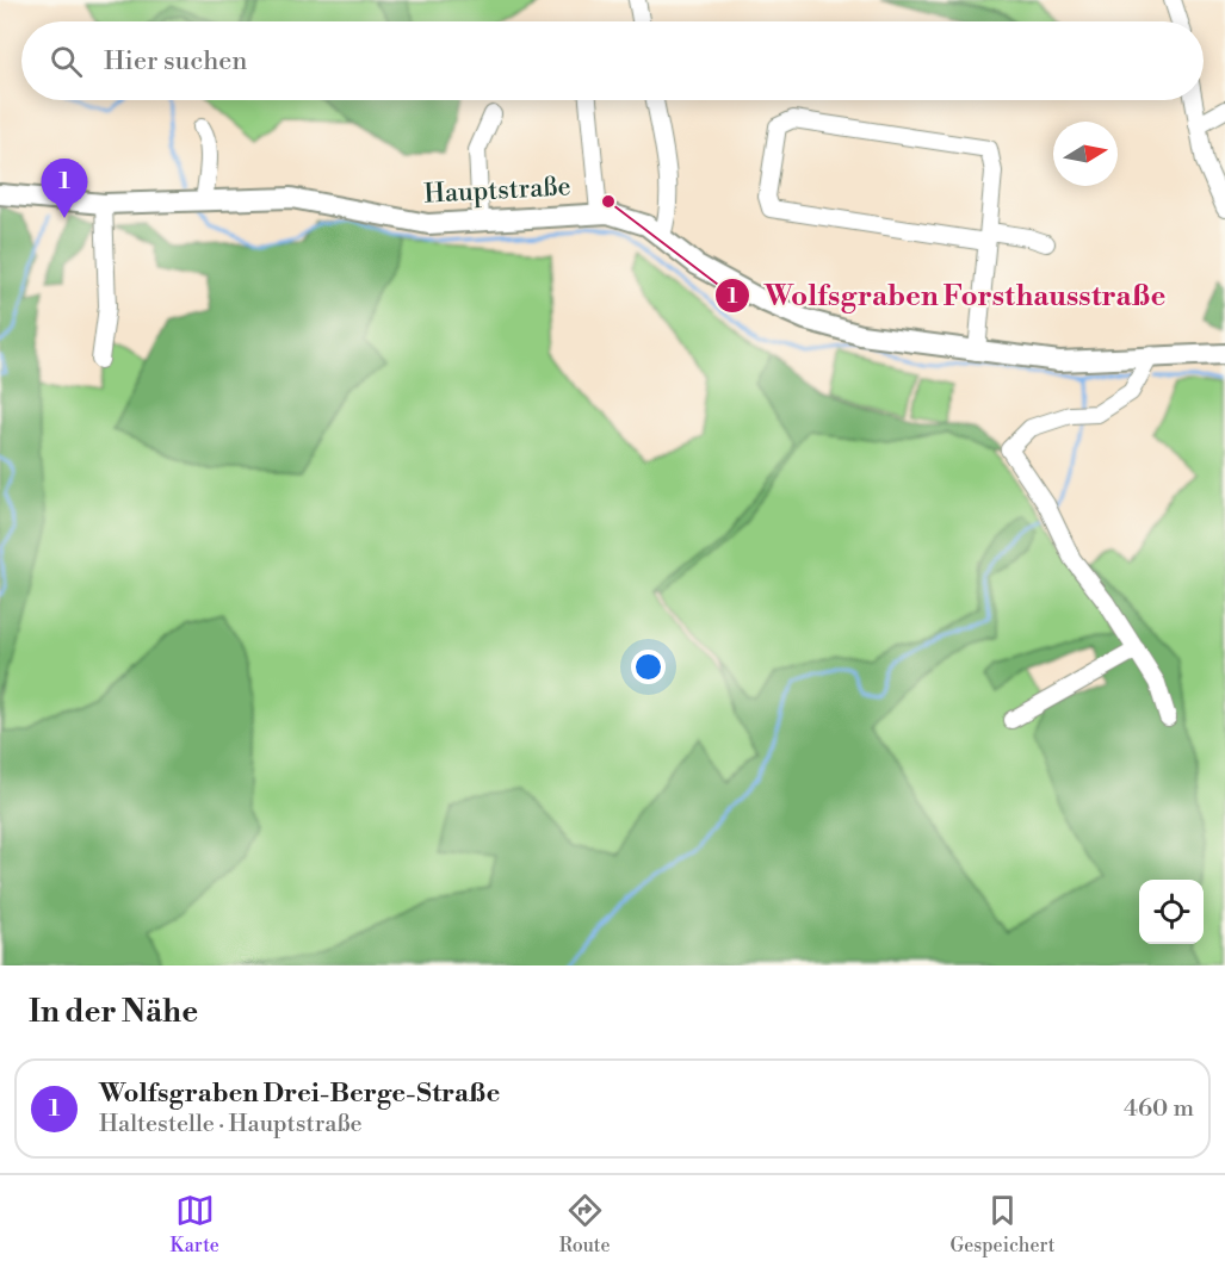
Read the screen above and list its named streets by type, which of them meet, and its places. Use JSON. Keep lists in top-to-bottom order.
{
  "streets": {
    "main road": ["Hauptstraße"]
  },
  "places": ["Wolfsgraben Forsthausstraße"],
  "north": "right",
  "page": {
    "search": "Hier suchen",
    "pins": "1",
    "heading": "In der Nähe",
    "list": [
      {
        "mark": "1",
        "name": "Wolfsgraben Drei-Berge-Straße",
        "note": "Haltestelle · Hauptstraße",
        "value": "460 m"
      }
    ],
    "nav": ["Karte", "Route", "Gespeichert"]
  }
}
